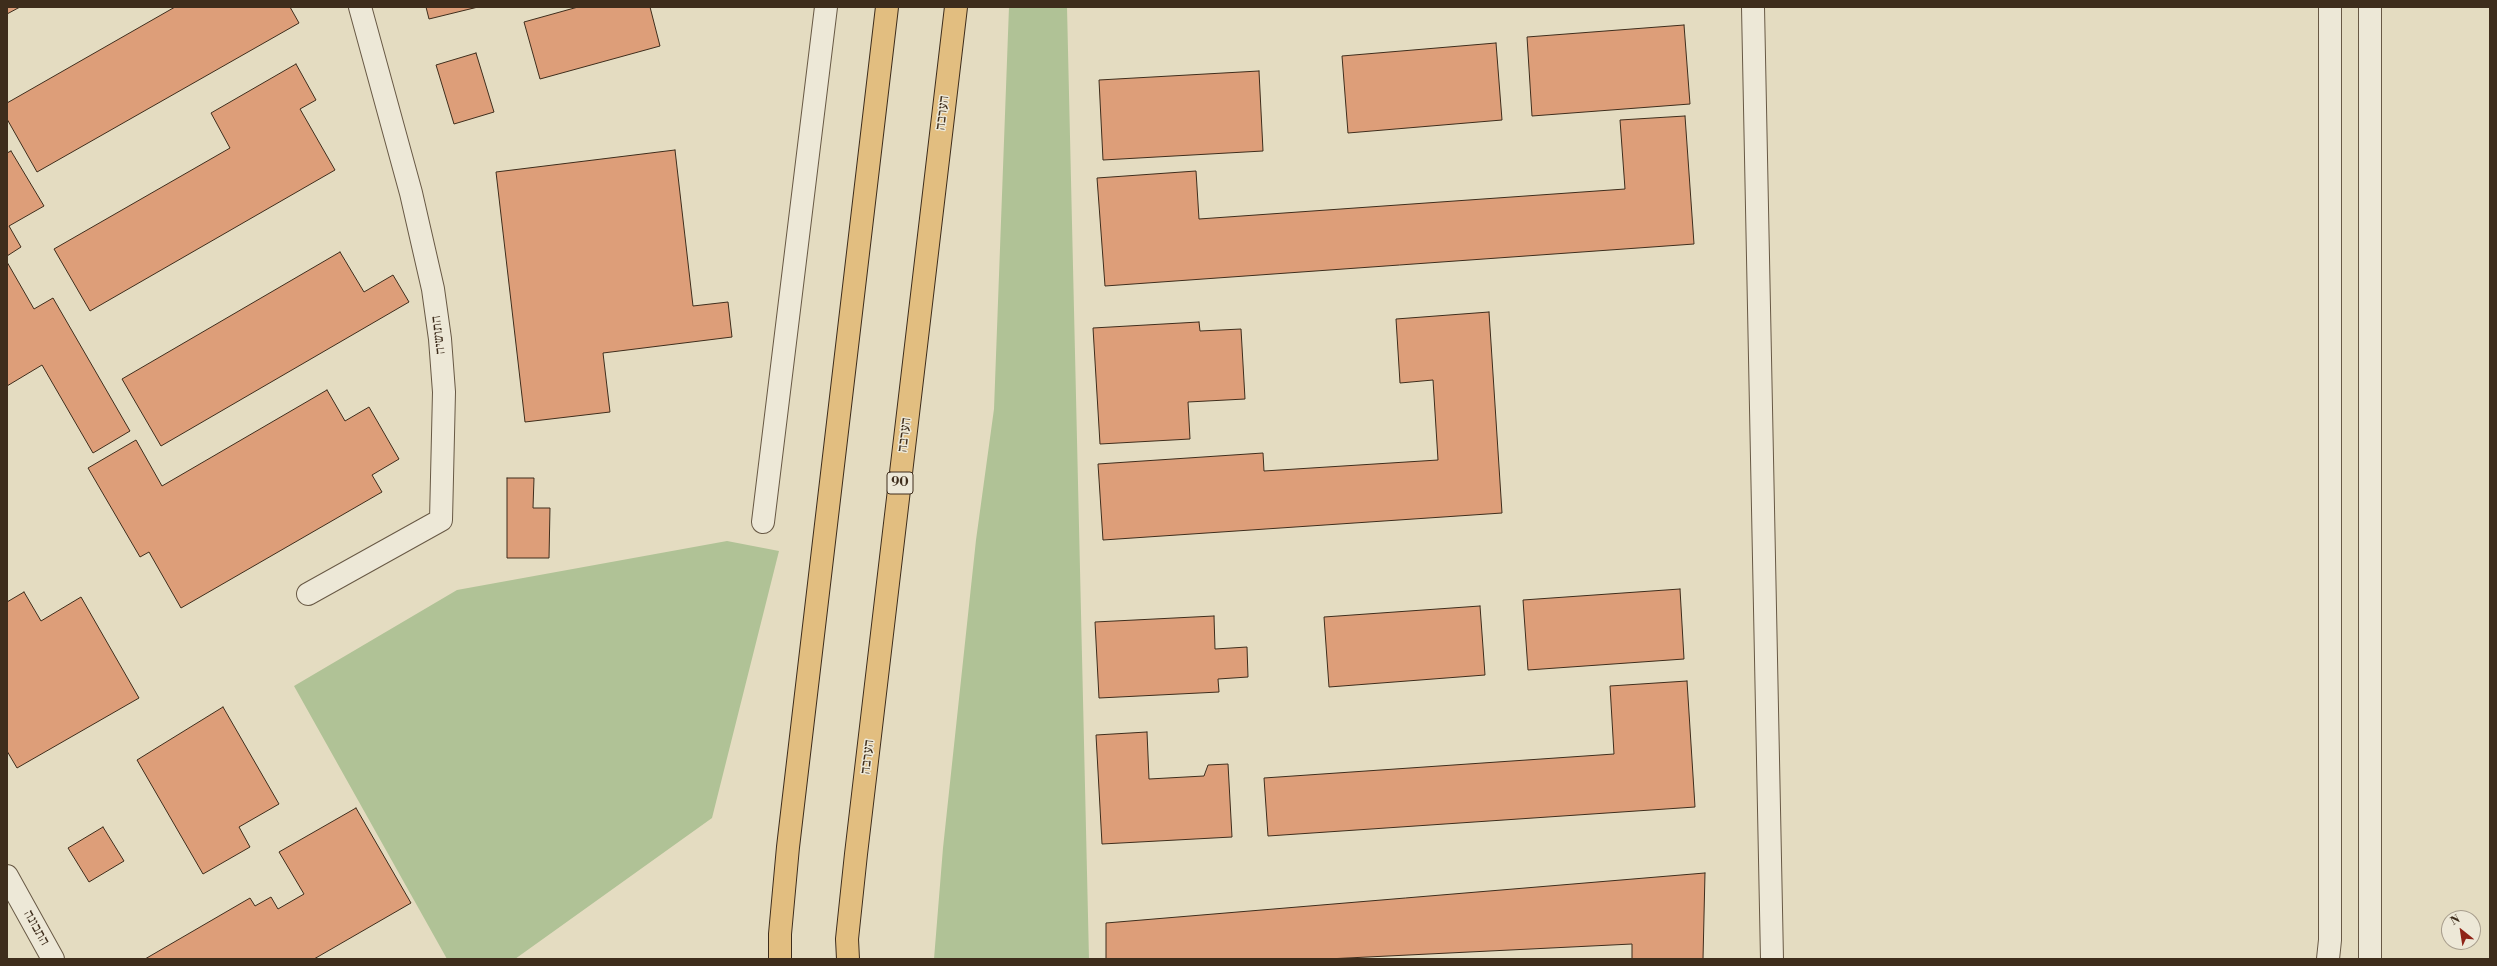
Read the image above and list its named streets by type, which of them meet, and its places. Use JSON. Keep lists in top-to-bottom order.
{
  "streets": {
    "highway": ["הערבה", "90"],
    "street": ["התושיה", "התבונה"]
  },
  "north": "top left"
}
